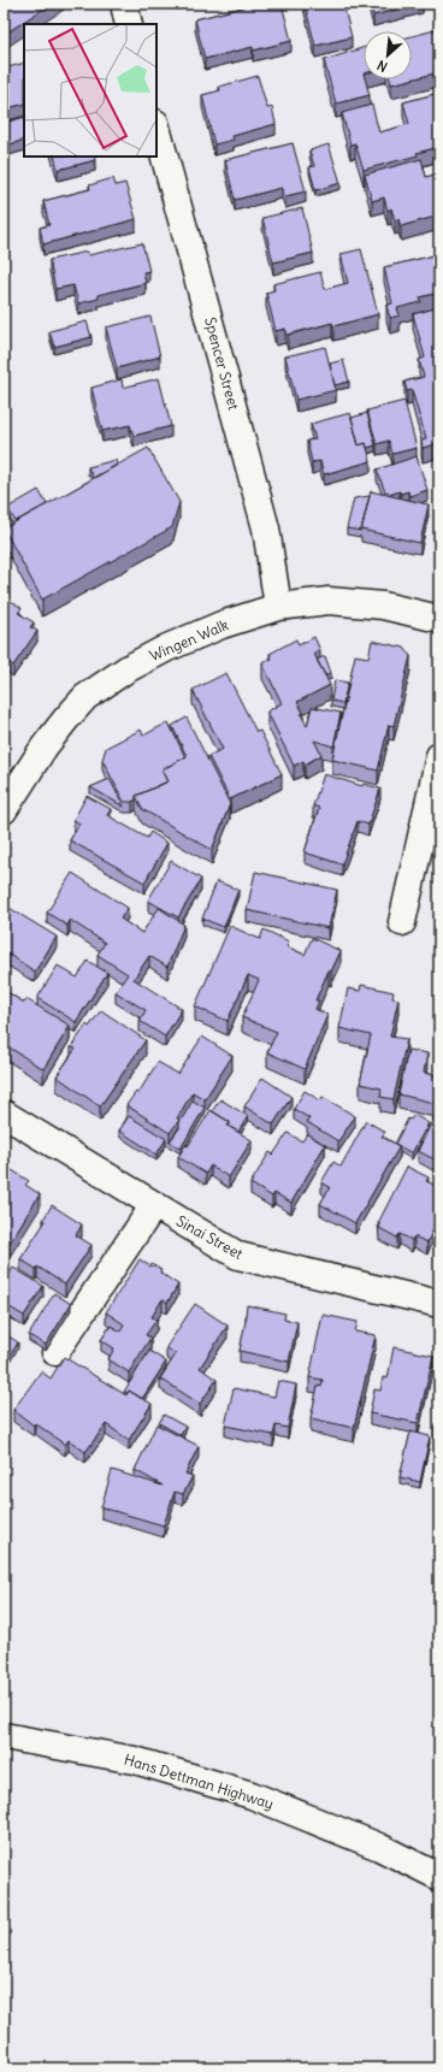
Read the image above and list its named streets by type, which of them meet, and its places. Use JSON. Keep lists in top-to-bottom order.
{
  "streets": {
    "street": [
      "Spencer Street",
      "Wingen Walk",
      "Sinai Street",
      "Hans Dettman Highway"
    ]
  },
  "crossings": [
    ["Spencer Street", "Wingen Walk"]
  ],
  "north": "bottom left"
}
